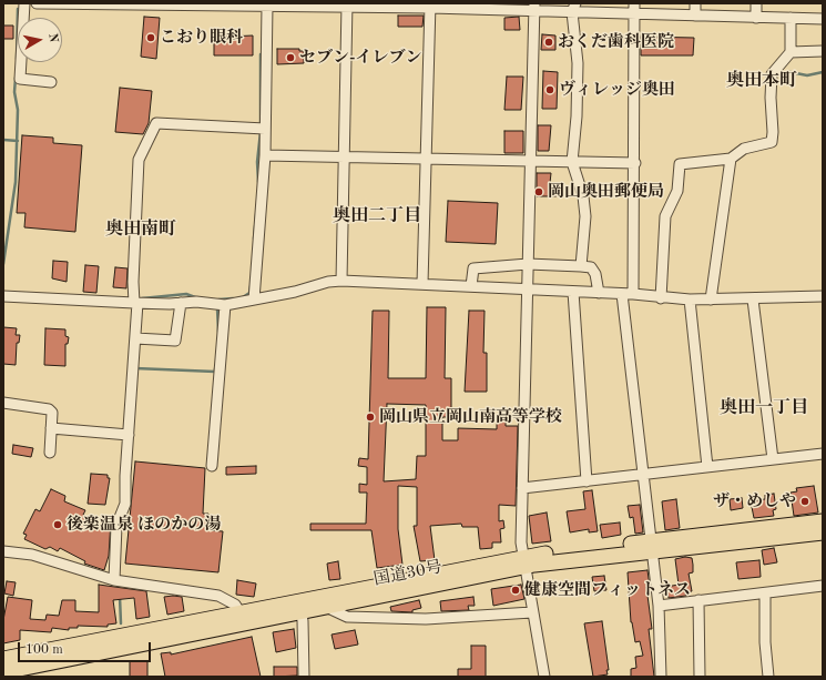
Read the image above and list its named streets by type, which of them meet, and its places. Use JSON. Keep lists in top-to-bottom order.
{
  "streets": {
    "highway": ["国道30号"]
  },
  "districts": [
    "奥田本町",
    "奥田二丁目",
    "奥田南町",
    "奥田一丁目"
  ],
  "places": [
    "こおり眼科",
    "おくだ歯科医院",
    "セブン-イレブン",
    "ヴィレッジ奥田",
    "岡山奥田郵便局",
    "岡山県立岡山南高等学校",
    "ザ・めしや",
    "後楽温泉 ほのかの湯",
    "健康空間フィットネス"
  ],
  "scale_bar": "100 m",
  "north": "right"
}
